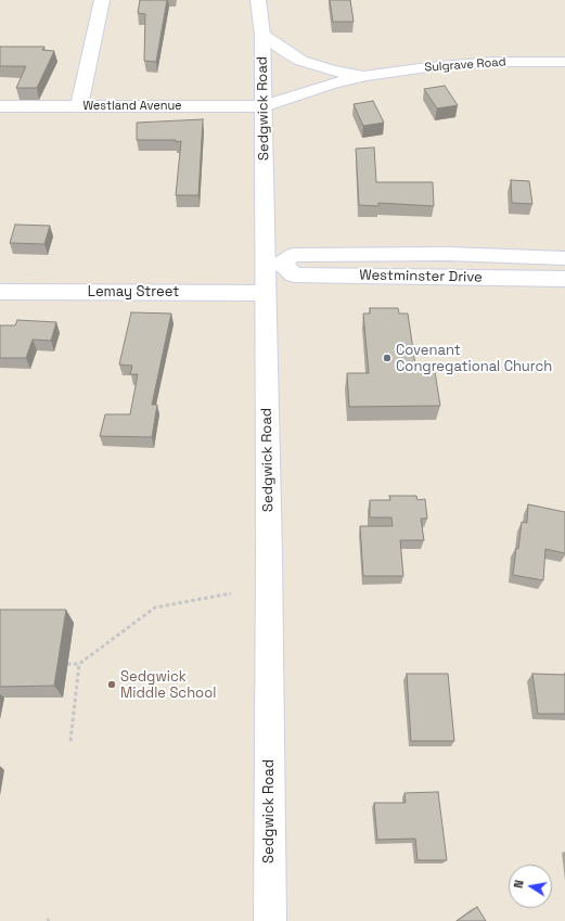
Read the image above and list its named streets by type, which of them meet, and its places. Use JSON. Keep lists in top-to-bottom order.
{
  "streets": {
    "street": [
      "Sulgrave Road",
      "Westland Avenue",
      "Sedgwick Road",
      "Westminster Drive",
      "Lemay Street"
    ]
  },
  "crossings": [
    ["Sulgrave Road", "Westland Avenue"],
    ["Sulgrave Road", "Sedgwick Road"],
    ["Westland Avenue", "Sedgwick Road"],
    ["Sedgwick Road", "Westminster Drive"],
    ["Sedgwick Road", "Lemay Street"]
  ],
  "places": ["Covenant Congregational Church", "Sedgwick Middle School"],
  "north": "left"
}
